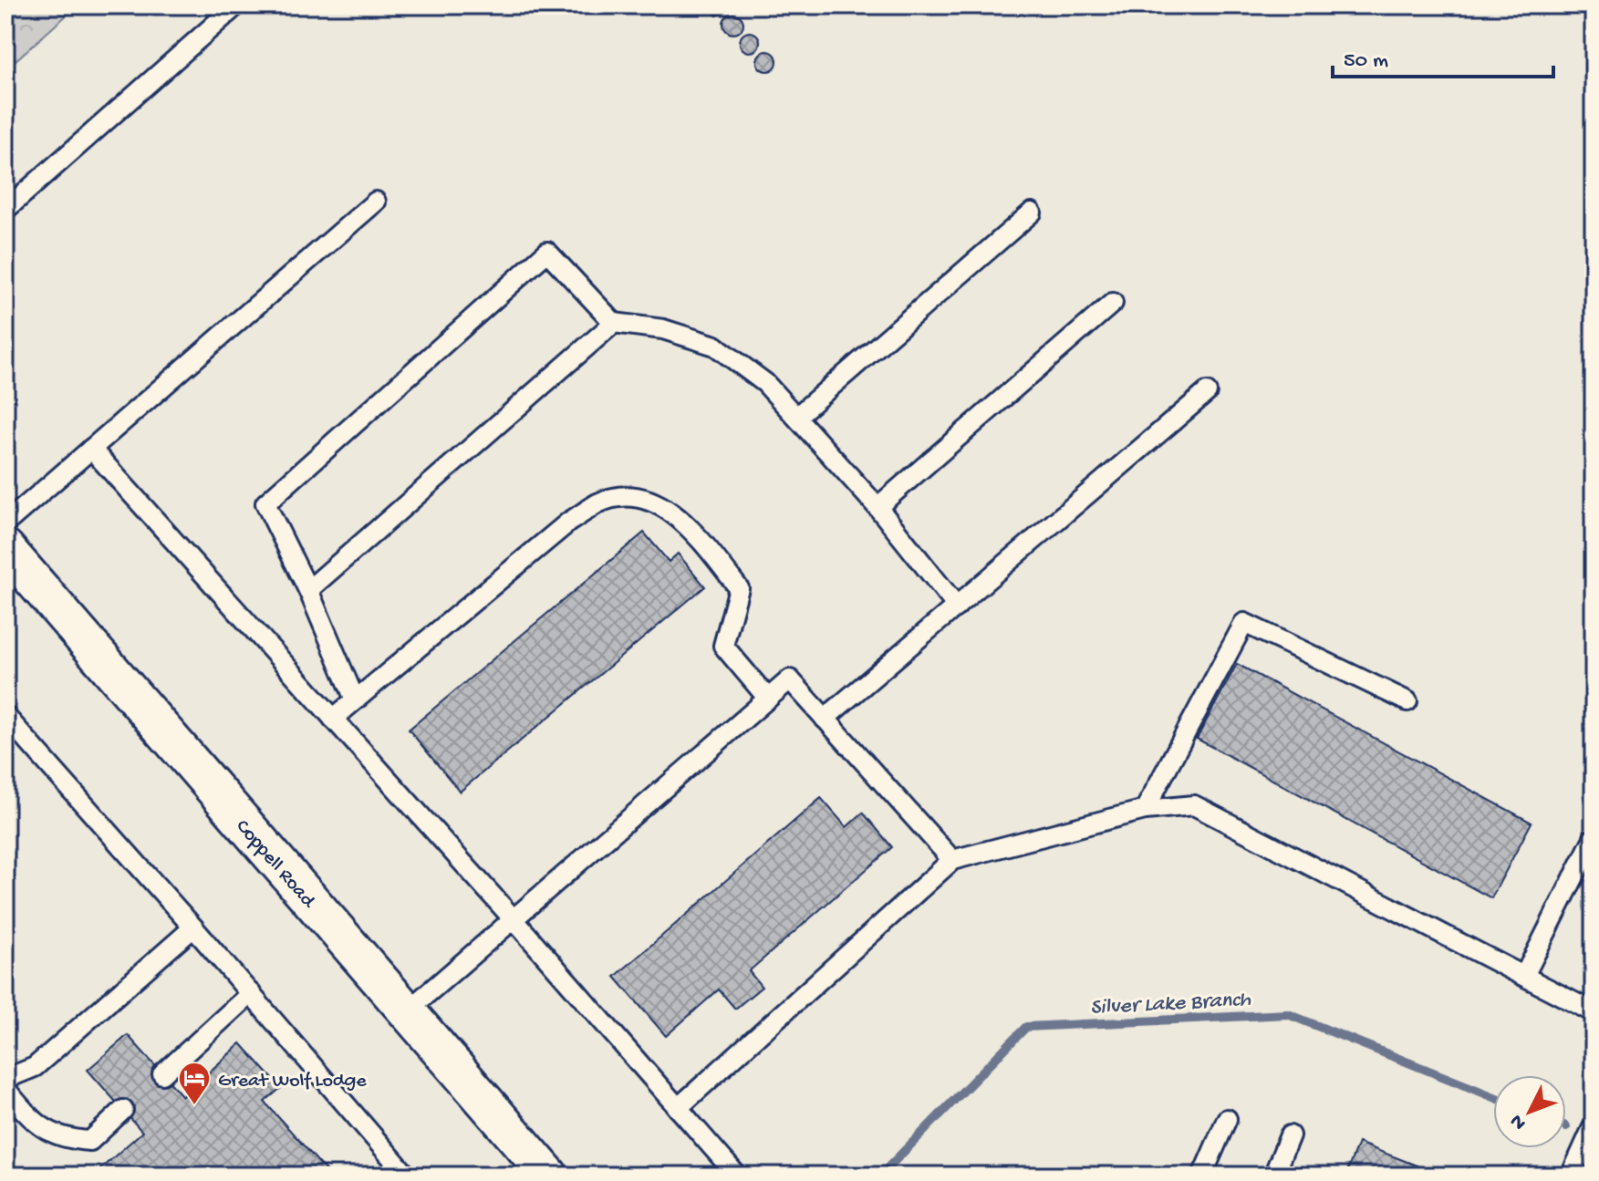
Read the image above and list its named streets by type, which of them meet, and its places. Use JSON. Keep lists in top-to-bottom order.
{
  "streets": {
    "street": ["Coppell Road"]
  },
  "water": ["Silver Lake Branch"],
  "places": {
    "hotel": ["Great Wolf Lodge"]
  },
  "scale_bar": "50 m",
  "north": "bottom left"
}
